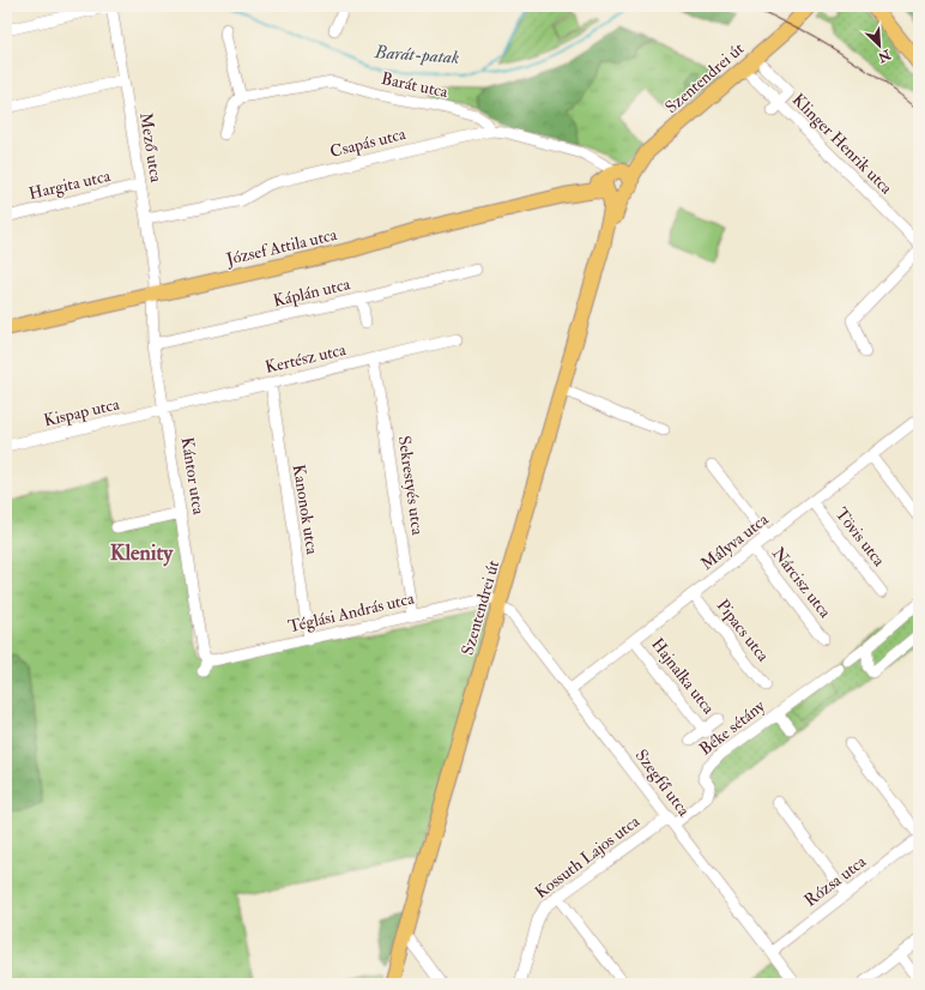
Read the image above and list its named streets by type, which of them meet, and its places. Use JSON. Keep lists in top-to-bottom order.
{
  "streets": {
    "main road": ["Szentendrei út", "József Attila utca"],
    "street": [
      "Barát utca",
      "Csapás utca",
      "Klinger Henrik utca",
      "Mező utca",
      "Hargita utca",
      "Káplán utca",
      "Kertész utca",
      "Kispap utca",
      "Kántor utca",
      "Sekrestyés utca",
      "Kanonok utca",
      "Tövis utca",
      "Mályva utca",
      "Nárcisz utca",
      "Téglási András utca",
      "Pipacs utca",
      "Hajnalka utca",
      "Béke sétány",
      "Szegfű utca",
      "Kossuth Lajos utca",
      "Rózsa utca"
    ]
  },
  "crossings": [
    ["Szentendrei út", "Klinger Henrik utca"],
    ["Szentendrei út", "József Attila utca"],
    ["Szentendrei út", "Téglási András utca"],
    ["Szentendrei út", "Szegfű utca"],
    ["Barát utca", "Csapás utca"],
    ["Csapás utca", "Mező utca"],
    ["Csapás utca", "József Attila utca"],
    ["Mező utca", "Hargita utca"],
    ["Mező utca", "József Attila utca"],
    ["Mező utca", "Kántor utca"],
    ["József Attila utca", "Kántor utca"],
    ["Káplán utca", "Kántor utca"],
    ["Kertész utca", "Kispap utca"],
    ["Kertész utca", "Kántor utca"],
    ["Kertész utca", "Sekrestyés utca"],
    ["Kertész utca", "Kanonok utca"],
    ["Kispap utca", "Kántor utca"],
    ["Kántor utca", "Téglási András utca"],
    ["Sekrestyés utca", "Téglási András utca"],
    ["Kanonok utca", "Téglási András utca"],
    ["Tövis utca", "Mályva utca"],
    ["Mályva utca", "Nárcisz utca"],
    ["Mályva utca", "Pipacs utca"],
    ["Mályva utca", "Hajnalka utca"],
    ["Mályva utca", "Szegfű utca"],
    ["Téglási András utca", "Szegfű utca"],
    ["Béke sétány", "Szegfű utca"],
    ["Béke sétány", "Kossuth Lajos utca"],
    ["Szegfű utca", "Kossuth Lajos utca"],
    ["Szegfű utca", "Rózsa utca"]
  ],
  "districts": ["Klenity"],
  "water": ["Barát-patak"],
  "north": "bottom right"
}
